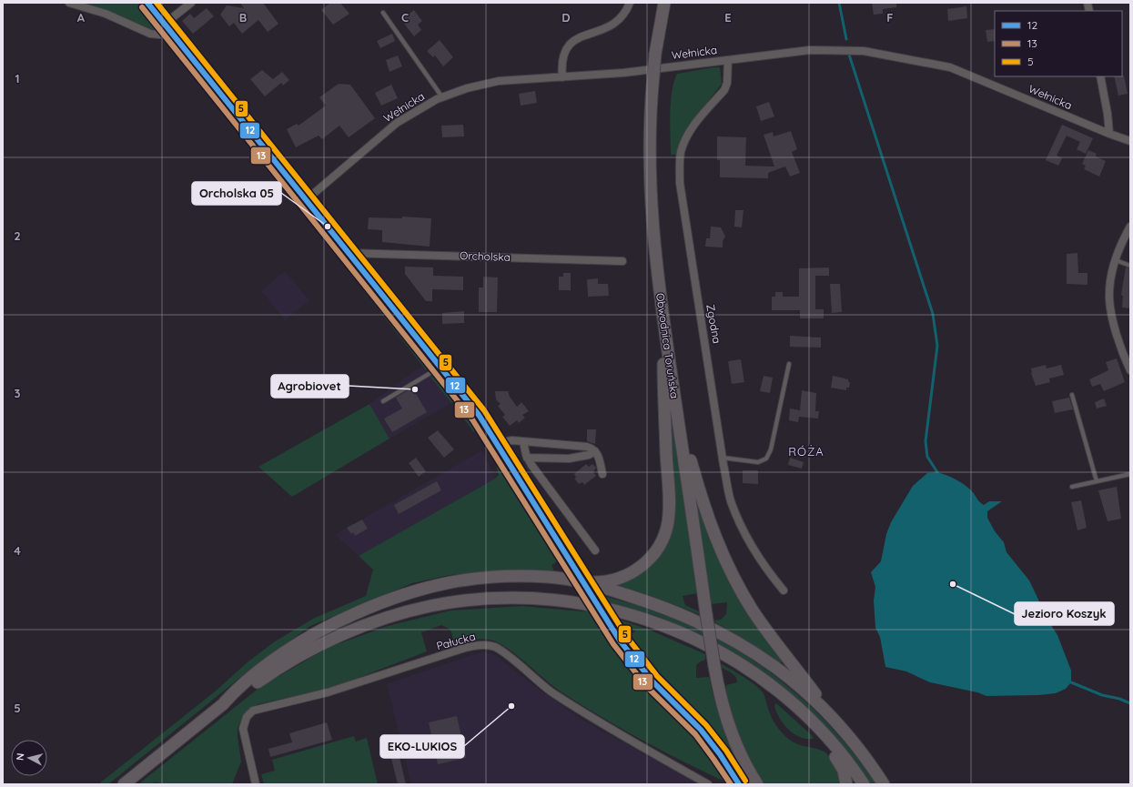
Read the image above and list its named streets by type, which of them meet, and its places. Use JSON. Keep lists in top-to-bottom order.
{
  "streets": {
    "main road": ["Obwodnica Toruńska"],
    "street": [
      "Wełnicka",
      "Orcholska",
      "Zgodna",
      "Pałucka"
    ]
  },
  "crossings": [
    ["Wełnicka", "Zgodna"]
  ],
  "districts": ["RÓŻA"],
  "places": [
    "Orcholska 05",
    "Agrobiovet",
    "Jezioro Koszyk",
    "EKO-LUKIOS"
  ],
  "lines": ["transit line 12", "transit line 5", "transit line 13"],
  "legend": ["12", "13", "5"],
  "north": "left",
  "grid": {
    "columns": [
      "A",
      "B",
      "C",
      "D",
      "E",
      "F"
    ],
    "rows": [
      "1",
      "2",
      "3",
      "4",
      "5"
    ]
  }
}
